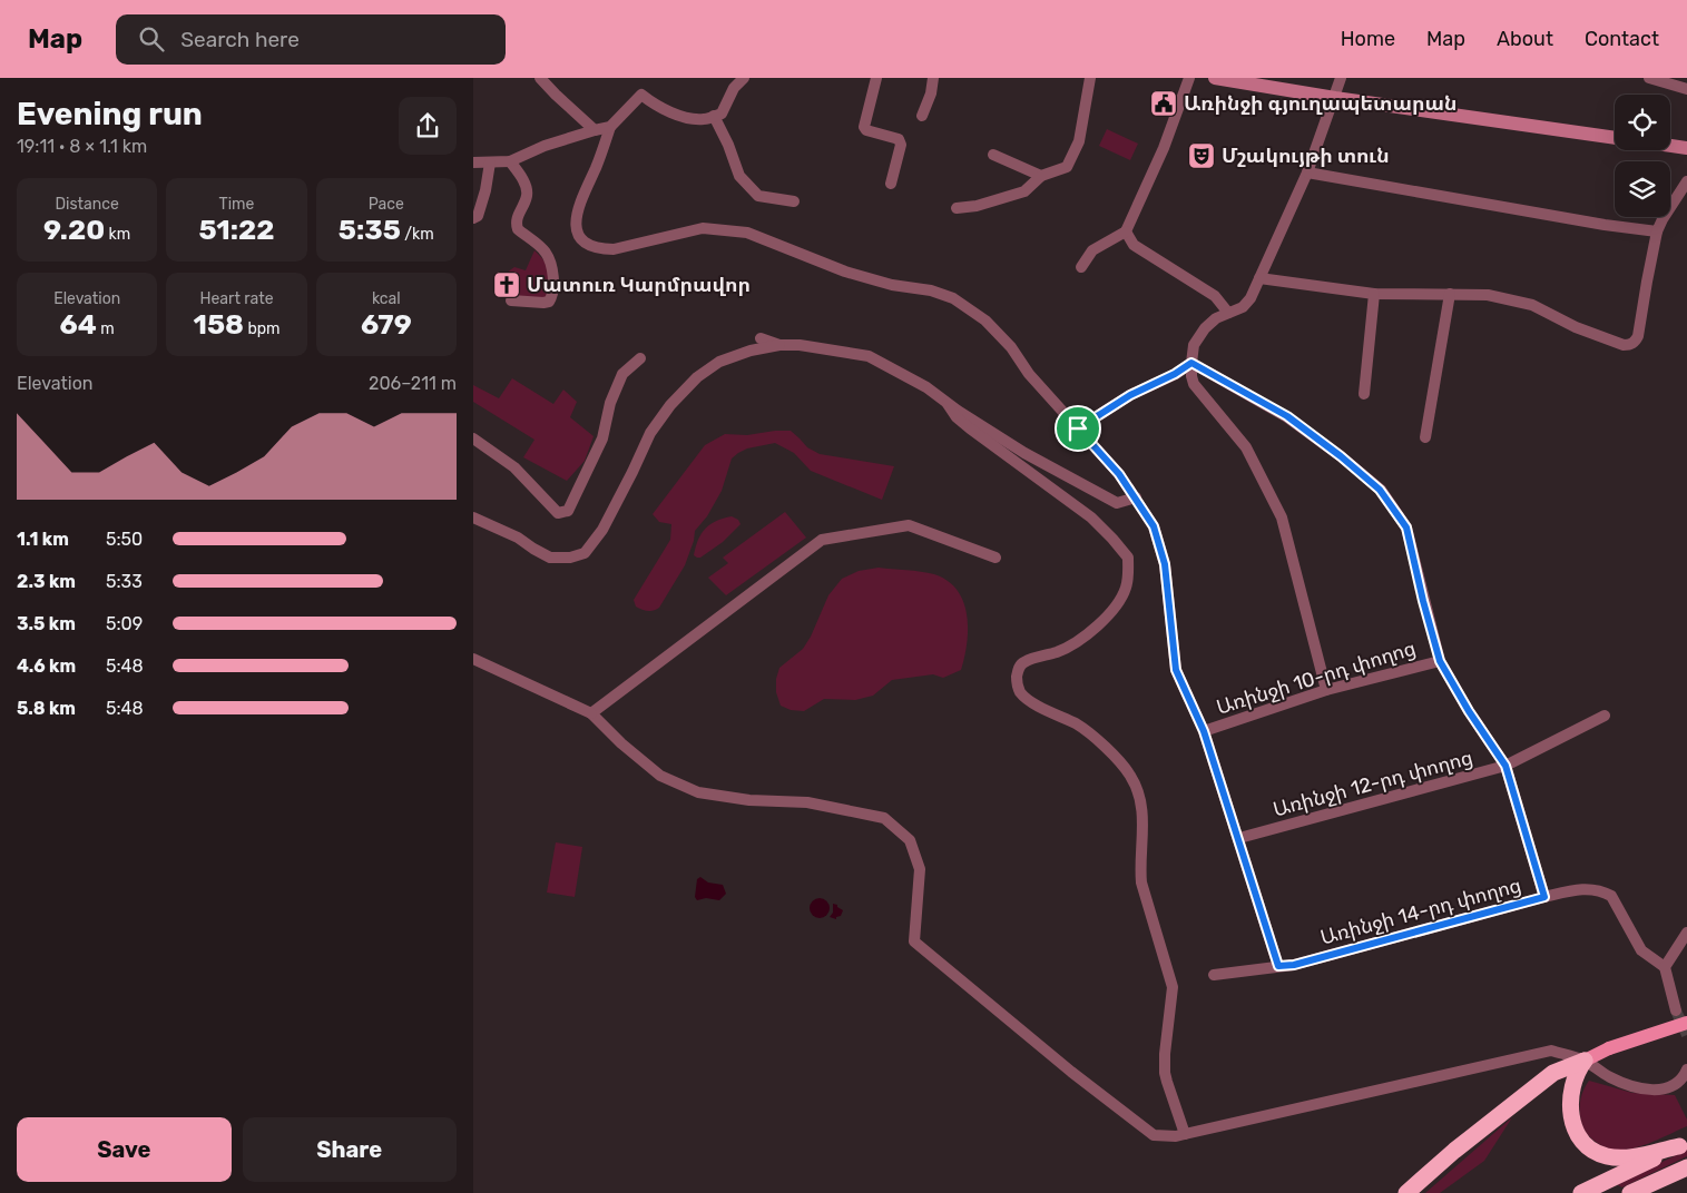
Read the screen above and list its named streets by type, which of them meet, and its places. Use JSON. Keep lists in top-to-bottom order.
{
  "streets": {
    "street": ["Առինջի 10-րդ փողոց", "Առինջի 12-րդ փողոց", "Առինջի 14-րդ փողոց"]
  },
  "places": {
    "public building": ["Առինջի գյուղապետարան"],
    "theatre": ["Մշակույթի տուն"],
    "church": ["Մատուռ Կարմրավոր"]
  },
  "page": {
    "header": "Map",
    "search": "Search here",
    "nav": [
      "Home",
      "Map",
      "About",
      "Contact"
    ],
    "heading": ["Evening run", "19:11 · 8 × 1.1 km"],
    "stats": [
      ["Distance", "9.20 km"],
      ["Time", "51:22"],
      ["Pace", "5:35 /km"],
      ["Elevation", "64 m"],
      ["Heart rate", "158 bpm"],
      ["kcal", "679"]
    ],
    "chart": ["Elevation", "206–211 m"],
    "list": [
      {
        "name": "1.1 km",
        "note": "5:50"
      },
      {
        "name": "2.3 km",
        "note": "5:33"
      },
      {
        "name": "3.5 km",
        "note": "5:09"
      },
      {
        "name": "4.6 km",
        "note": "5:48"
      },
      {
        "name": "5.8 km",
        "note": "5:48"
      }
    ],
    "buttons": ["Save", "Share"]
  }
}
